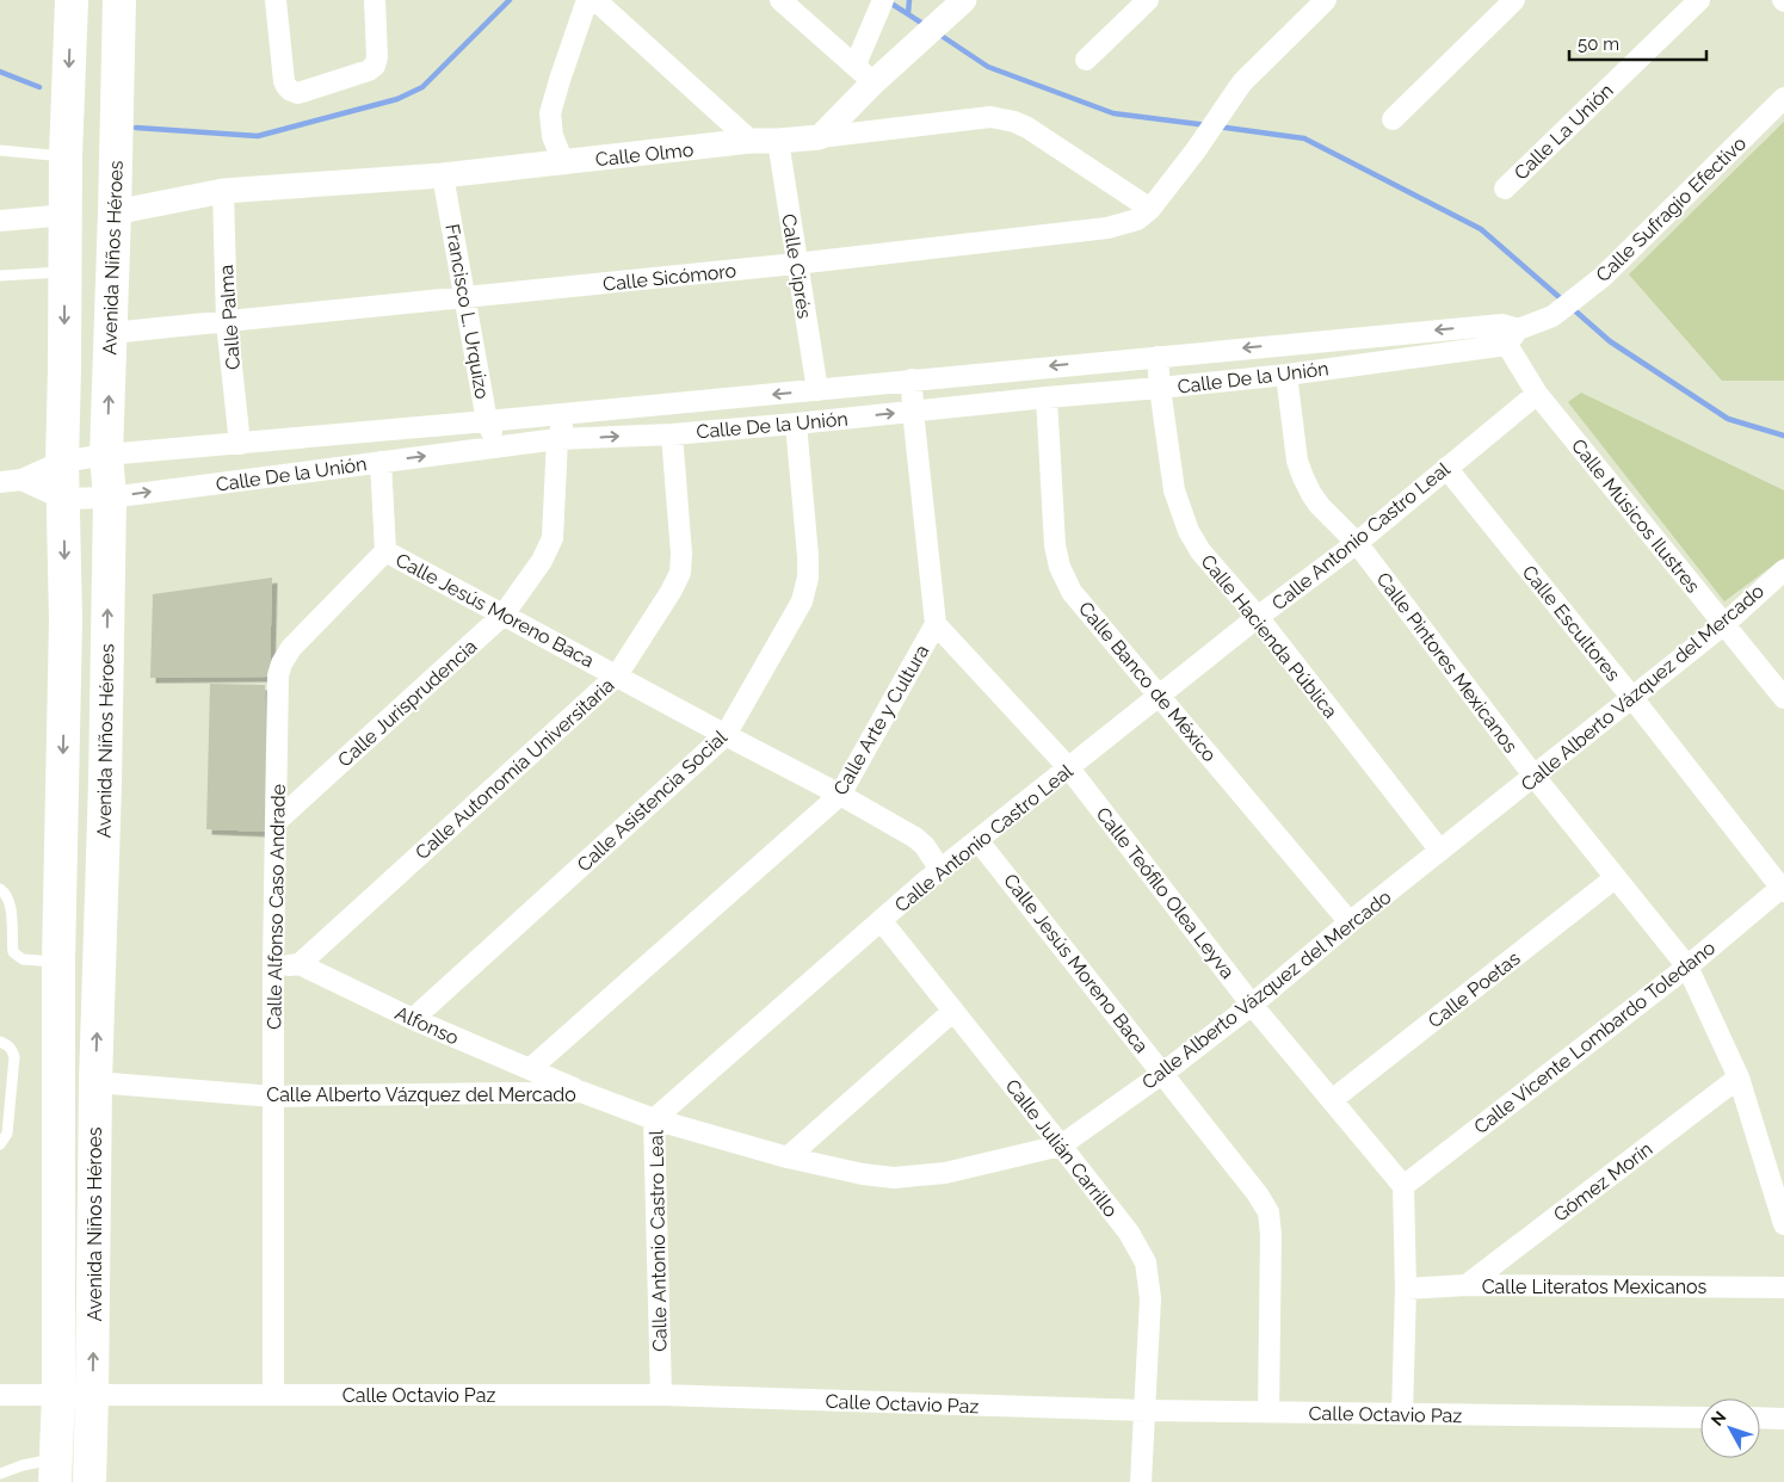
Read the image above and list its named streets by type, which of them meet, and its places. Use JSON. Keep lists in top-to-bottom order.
{
  "streets": {
    "main road": ["Avenida Niños Héroes"],
    "street": [
      "Calle La Unión",
      "Calle Olmo",
      "Calle Sufragio Efectivo",
      "Calle Ciprés",
      "Calle Sicómoro",
      "Francisco L. Urquizo",
      "Calle Palma",
      "Calle De la Unión",
      "Calle Músicos Ilustres",
      "Calle Antonio Castro Leal",
      "Calle Jesús Moreno Baca",
      "Calle Escultores",
      "Calle Hacienda Pública",
      "Calle Pintores Mexicanos",
      "Calle Banco de México",
      "Calle Alberto Vázquez del Mercado",
      "Calle Jurisprudencia",
      "Calle Arte y Cultura",
      "Calle Autonomía Universitaria",
      "Calle Asistencia Social",
      "Calle Teófilo Olea Leyva",
      "Calle Alfonso Caso Andrade",
      "Calle Poetas",
      "Alfonso",
      "Calle Vicente Lombardo Toledano",
      "Calle Julián Carrillo",
      "Gómez Morín",
      "Calle Literatos Mexicanos",
      "Calle Octavio Paz"
    ]
  },
  "crossings": [
    ["Calle Olmo", "Avenida Niños Héroes"],
    ["Calle Olmo", "Calle Ciprés"],
    ["Calle Olmo", "Calle Sicómoro"],
    ["Calle Olmo", "Francisco L. Urquizo"],
    ["Calle Olmo", "Calle Palma"],
    ["Calle Sufragio Efectivo", "Calle De la Unión"],
    ["Avenida Niños Héroes", "Calle Sicómoro"],
    ["Avenida Niños Héroes", "Calle De la Unión"],
    ["Avenida Niños Héroes", "Calle Alberto Vázquez del Mercado"],
    ["Avenida Niños Héroes", "Calle Octavio Paz"],
    ["Calle Ciprés", "Calle Sicómoro"],
    ["Calle Ciprés", "Calle De la Unión"],
    ["Calle Sicómoro", "Francisco L. Urquizo"],
    ["Calle Sicómoro", "Calle Palma"],
    ["Francisco L. Urquizo", "Calle De la Unión"],
    ["Calle Palma", "Calle De la Unión"],
    ["Calle De la Unión", "Calle Músicos Ilustres"],
    ["Calle De la Unión", "Calle Hacienda Pública"],
    ["Calle De la Unión", "Calle Pintores Mexicanos"],
    ["Calle De la Unión", "Calle Banco de México"],
    ["Calle De la Unión", "Calle Jurisprudencia"],
    ["Calle De la Unión", "Calle Arte y Cultura"],
    ["Calle De la Unión", "Calle Autonomía Universitaria"],
    ["Calle De la Unión", "Calle Asistencia Social"],
    ["Calle Músicos Ilustres", "Calle Antonio Castro Leal"],
    ["Calle Músicos Ilustres", "Calle Alberto Vázquez del Mercado"],
    ["Calle Antonio Castro Leal", "Calle Jesús Moreno Baca"],
    ["Calle Antonio Castro Leal", "Calle Escultores"],
    ["Calle Antonio Castro Leal", "Calle Hacienda Pública"],
    ["Calle Antonio Castro Leal", "Calle Pintores Mexicanos"],
    ["Calle Antonio Castro Leal", "Calle Banco de México"],
    ["Calle Antonio Castro Leal", "Calle Alberto Vázquez del Mercado"],
    ["Calle Antonio Castro Leal", "Calle Teófilo Olea Leyva"],
    ["Calle Antonio Castro Leal", "Calle Julián Carrillo"],
    ["Calle Antonio Castro Leal", "Calle Octavio Paz"],
    ["Calle Jesús Moreno Baca", "Calle Alberto Vázquez del Mercado"],
    ["Calle Jesús Moreno Baca", "Calle Jurisprudencia"],
    ["Calle Jesús Moreno Baca", "Calle Arte y Cultura"],
    ["Calle Jesús Moreno Baca", "Calle Autonomía Universitaria"],
    ["Calle Jesús Moreno Baca", "Calle Asistencia Social"],
    ["Calle Jesús Moreno Baca", "Calle Alfonso Caso Andrade"],
    ["Calle Jesús Moreno Baca", "Calle Octavio Paz"],
    ["Calle Escultores", "Calle Alberto Vázquez del Mercado"],
    ["Calle Escultores", "Calle Vicente Lombardo Toledano"],
    ["Calle Hacienda Pública", "Calle Alberto Vázquez del Mercado"],
    ["Calle Pintores Mexicanos", "Calle Alberto Vázquez del Mercado"],
    ["Calle Pintores Mexicanos", "Calle Poetas"],
    ["Calle Pintores Mexicanos", "Calle Vicente Lombardo Toledano"],
    ["Calle Pintores Mexicanos", "Gómez Morín"],
    ["Calle Banco de México", "Calle Alberto Vázquez del Mercado"],
    ["Calle Alberto Vázquez del Mercado", "Calle Teófilo Olea Leyva"],
    ["Calle Alberto Vázquez del Mercado", "Calle Alfonso Caso Andrade"],
    ["Calle Alberto Vázquez del Mercado", "Alfonso"],
    ["Calle Alberto Vázquez del Mercado", "Calle Julián Carrillo"],
    ["Calle Jurisprudencia", "Calle Alfonso Caso Andrade"],
    ["Calle Arte y Cultura", "Calle Teófilo Olea Leyva"],
    ["Calle Arte y Cultura", "Alfonso"],
    ["Calle Autonomía Universitaria", "Alfonso"],
    ["Calle Asistencia Social", "Alfonso"],
    ["Calle Teófilo Olea Leyva", "Calle Poetas"],
    ["Calle Teófilo Olea Leyva", "Calle Vicente Lombardo Toledano"],
    ["Calle Alfonso Caso Andrade", "Alfonso"],
    ["Calle Alfonso Caso Andrade", "Calle Octavio Paz"],
    ["Calle Julián Carrillo", "Calle Octavio Paz"],
    ["Gómez Morín", "Calle Literatos Mexicanos"]
  ],
  "scale_bar": "50 m",
  "north": "top left"
}
